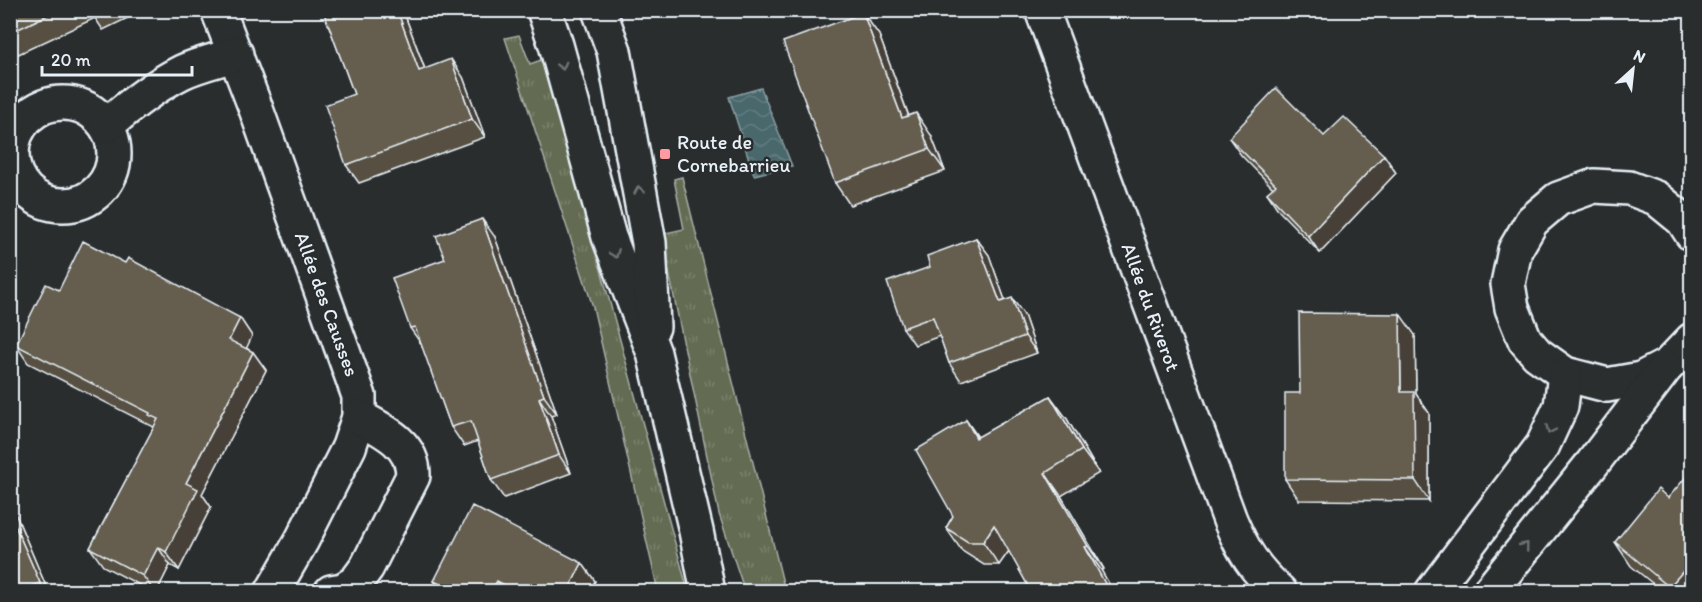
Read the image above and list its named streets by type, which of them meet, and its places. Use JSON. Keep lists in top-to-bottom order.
{
  "streets": {
    "street": ["Allée des Causses", "Allée du Riverot"]
  },
  "places": {
    "transit": ["Route de Cornebarrieu"]
  },
  "scale_bar": "20 m",
  "north": "top right"
}
